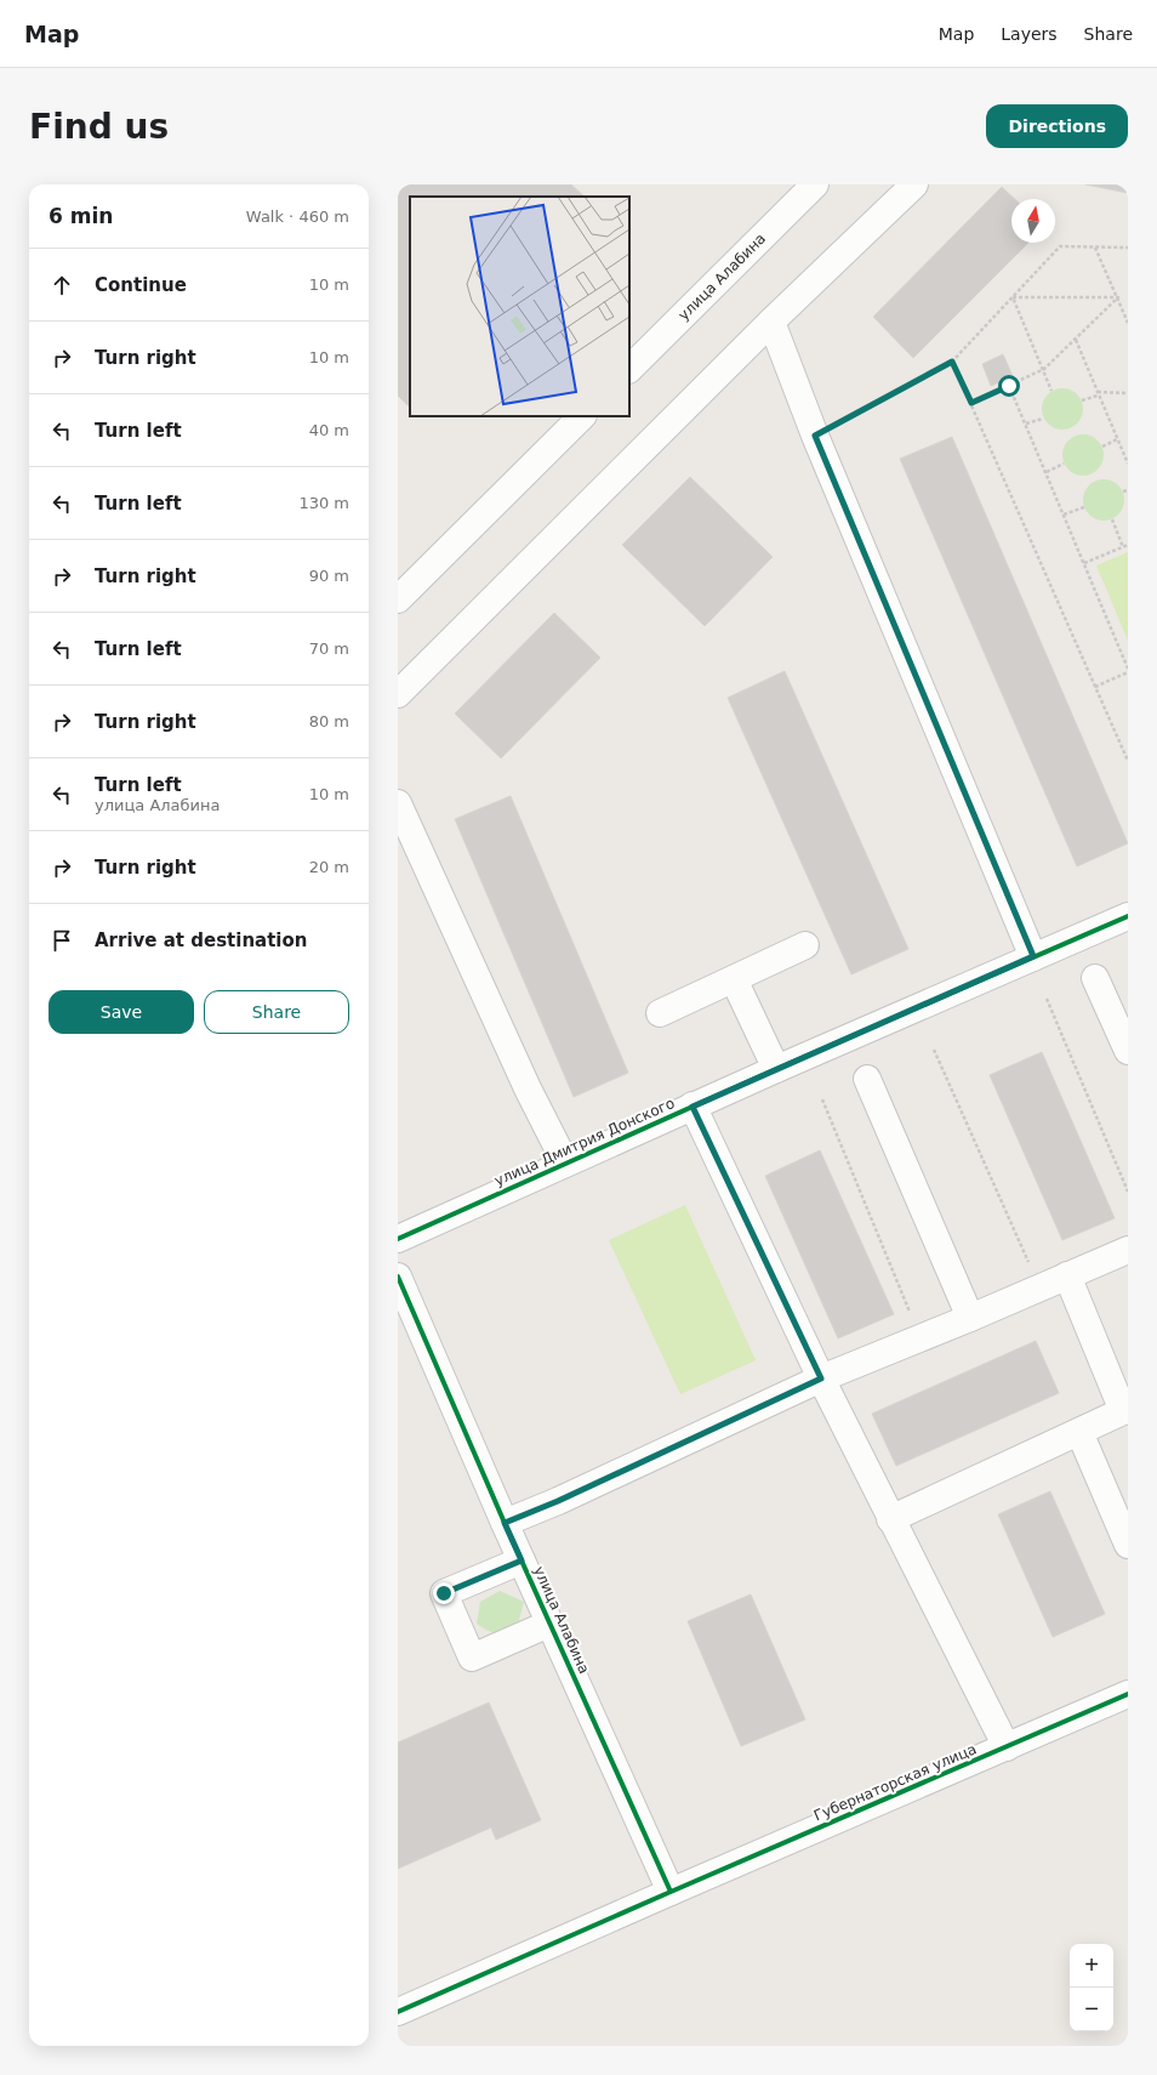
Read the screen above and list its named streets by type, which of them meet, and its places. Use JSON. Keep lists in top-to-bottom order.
{
  "streets": {
    "street": ["улица Алабина", "улица Дмитрия Донского", "Губернаторская улица"]
  },
  "crossings": [
    ["улица Алабина", "Губернаторская улица"]
  ],
  "north": "top",
  "page": {
    "header": "Map",
    "nav": ["Map", "Layers", "Share"],
    "buttons": [
      "Directions",
      ["Save", "Share"]
    ],
    "title": "Find us",
    "heading": ["6 min", "Walk · 460 m"],
    "list": [
      ["Continue", "10 m"],
      ["Turn right", "10 m"],
      ["Turn left", "40 m"],
      ["Turn left", "130 m"],
      ["Turn right", "90 m"],
      ["Turn left", "70 m"],
      ["Turn right", "80 m"],
      ["Turn left", "улица Алабина", "10 m"],
      ["Turn right", "20 m"],
      "Arrive at destination"
    ],
    "map_buttons": ["+", "−"]
  }
}
